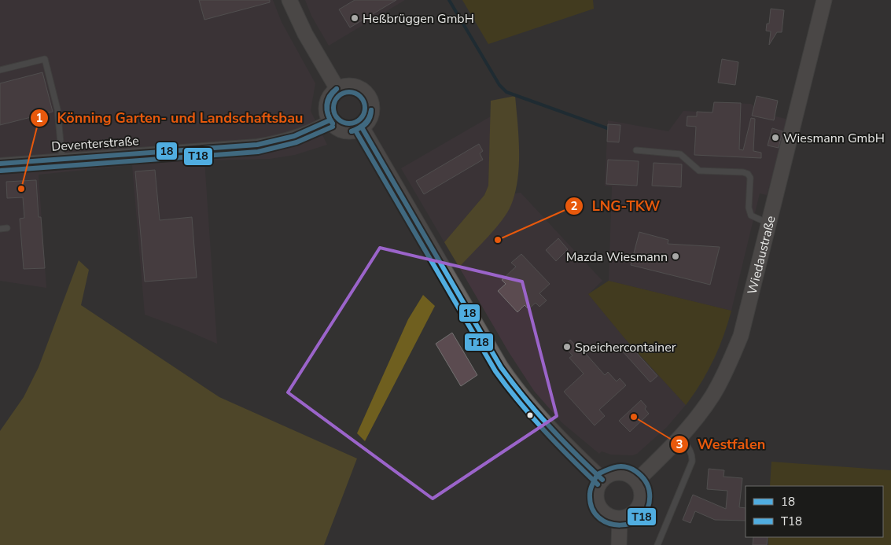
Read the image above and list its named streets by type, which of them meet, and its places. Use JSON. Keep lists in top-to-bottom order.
{
  "streets": {
    "main road": ["Wiedaustraße"],
    "street": ["Deventerstraße"]
  },
  "places": [
    "Heßbrüggen GmbH",
    "Wiesmann GmbH",
    "Könning Garten- und Landschaftsbau",
    "LNG-TKW",
    "Mazda Wiesmann",
    "Speichercontainer",
    "Westfalen"
  ],
  "lines": ["transit line 18", "transit line T18"],
  "legend": ["18", "T18"]
}
